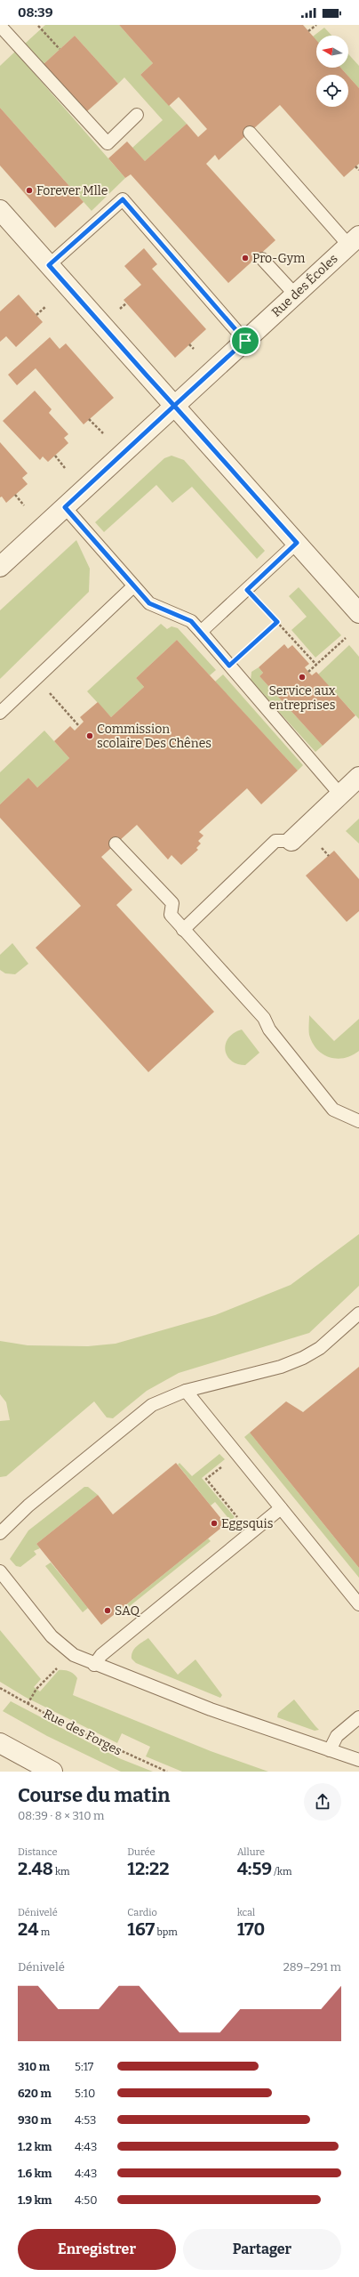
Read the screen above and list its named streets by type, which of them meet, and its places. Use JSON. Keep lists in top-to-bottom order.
{
  "streets": {
    "street": ["Rue des Écoles"],
    "path": ["Rue des Forges"]
  },
  "places": [
    "Forever Mlle",
    "Pro-Gym",
    "Service aux entreprises",
    "Commission scolaire Des Chênes",
    "Eggsquis",
    "SAQ"
  ],
  "north": "left",
  "page": {
    "status": "08:39",
    "heading": ["Course du matin", "08:39 · 8 × 310 m"],
    "stats": [
      ["Distance", "2.48 km"],
      ["Durée", "12:22"],
      ["Allure", "4:59 /km"],
      ["Dénivelé", "24 m"],
      ["Cardio", "167 bpm"],
      ["kcal", "170"]
    ],
    "chart": ["Dénivelé", "289–291 m"],
    "list": [
      {
        "name": "310 m",
        "note": "5:17"
      },
      {
        "name": "620 m",
        "note": "5:10"
      },
      {
        "name": "930 m",
        "note": "4:53"
      },
      {
        "name": "1.2 km",
        "note": "4:43"
      },
      {
        "name": "1.6 km",
        "note": "4:43"
      },
      {
        "name": "1.9 km",
        "note": "4:50"
      }
    ],
    "buttons": ["Enregistrer", "Partager"]
  }
}
